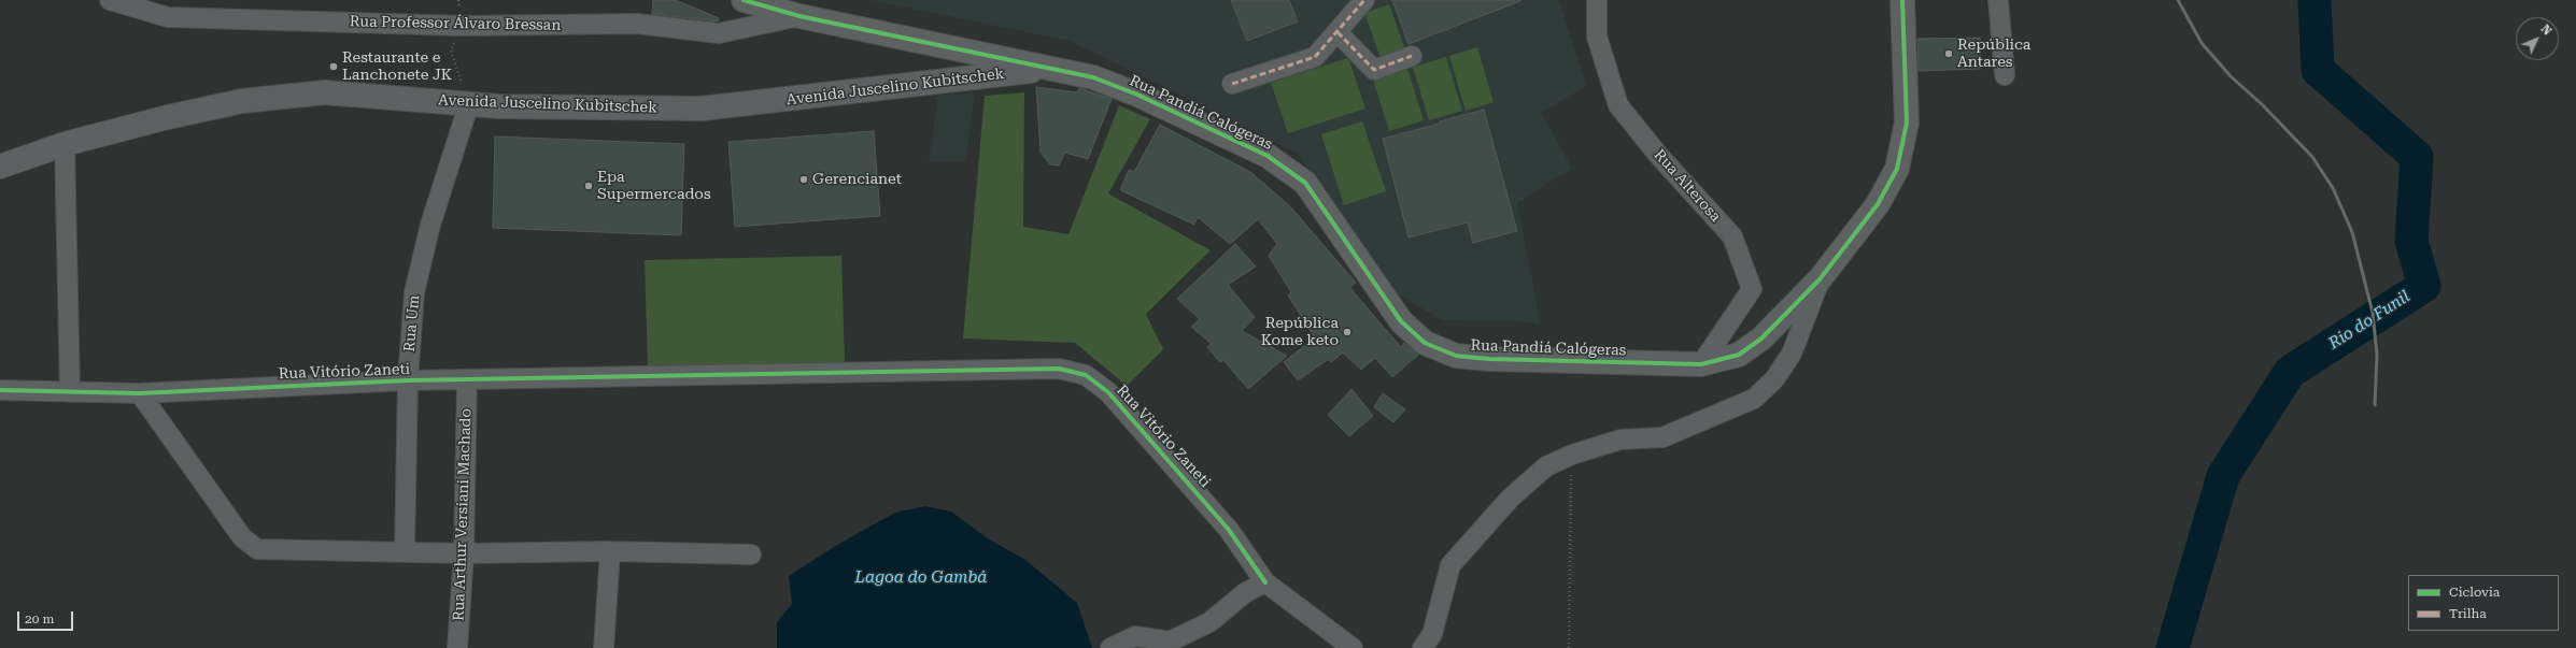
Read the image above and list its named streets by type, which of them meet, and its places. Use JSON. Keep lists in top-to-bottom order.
{
  "streets": {
    "street": [
      "Rua Professor Álvaro Bressan",
      "Avenida Juscelino Kubitschek",
      "Rua Pandiá Calógeras",
      "Rua Alterosa",
      "Rua Um",
      "Rua Vitório Zaneti",
      "Rua Arthur Versiani Machado"
    ]
  },
  "crossings": [
    ["Rua Professor Álvaro Bressan", "Rua Pandiá Calógeras"],
    ["Avenida Juscelino Kubitschek", "Rua Pandiá Calógeras"],
    ["Avenida Juscelino Kubitschek", "Rua Um"],
    ["Rua Pandiá Calógeras", "Rua Alterosa"],
    ["Rua Um", "Rua Vitório Zaneti"],
    ["Rua Vitório Zaneti", "Rua Arthur Versiani Machado"]
  ],
  "water": ["Rio do Funil", "Lagoa do Gambá"],
  "places": [
    "República Antares",
    "Restaurante e Lanchonete JK",
    "Gerencianet",
    "Epa Supermercados",
    "República Kome keto"
  ],
  "legend": ["Ciclovia", "Trilha"],
  "scale_bar": "20 m",
  "north": "top right"
}
